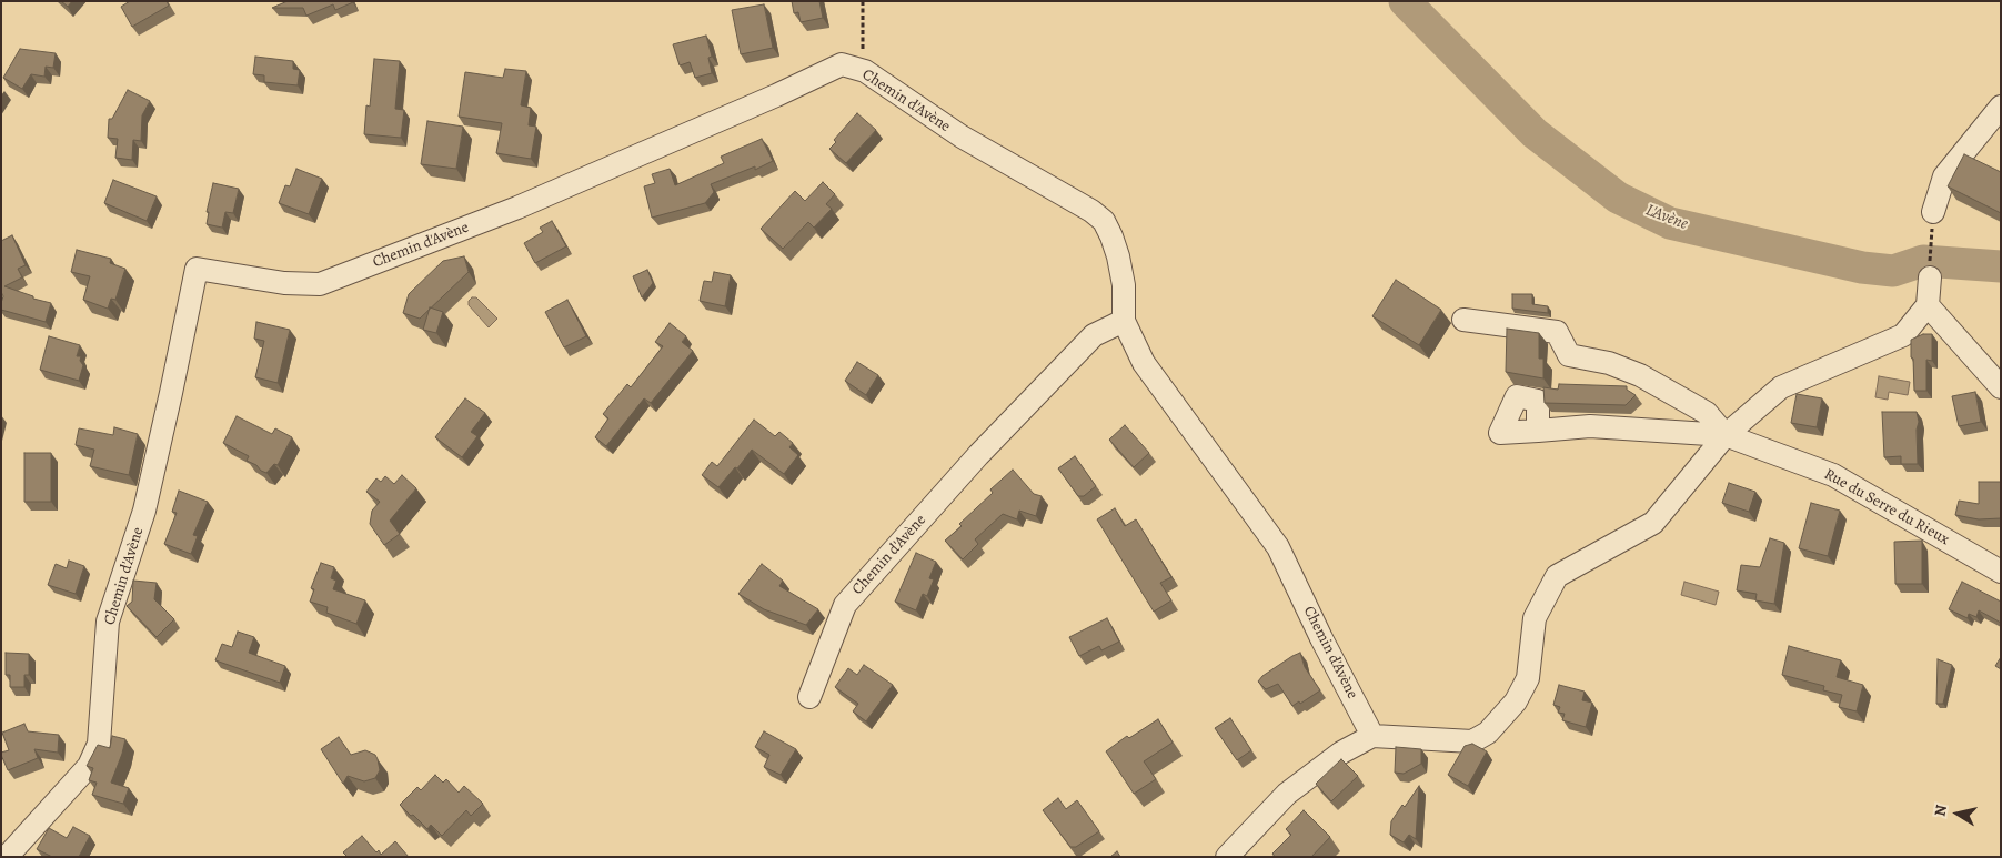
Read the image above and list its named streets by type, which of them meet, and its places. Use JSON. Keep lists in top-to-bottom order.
{
  "streets": {
    "street": ["Chemin d'Avène", "Rue du Serre du Rieux"]
  },
  "water": ["L'Avène"],
  "north": "left"
}
